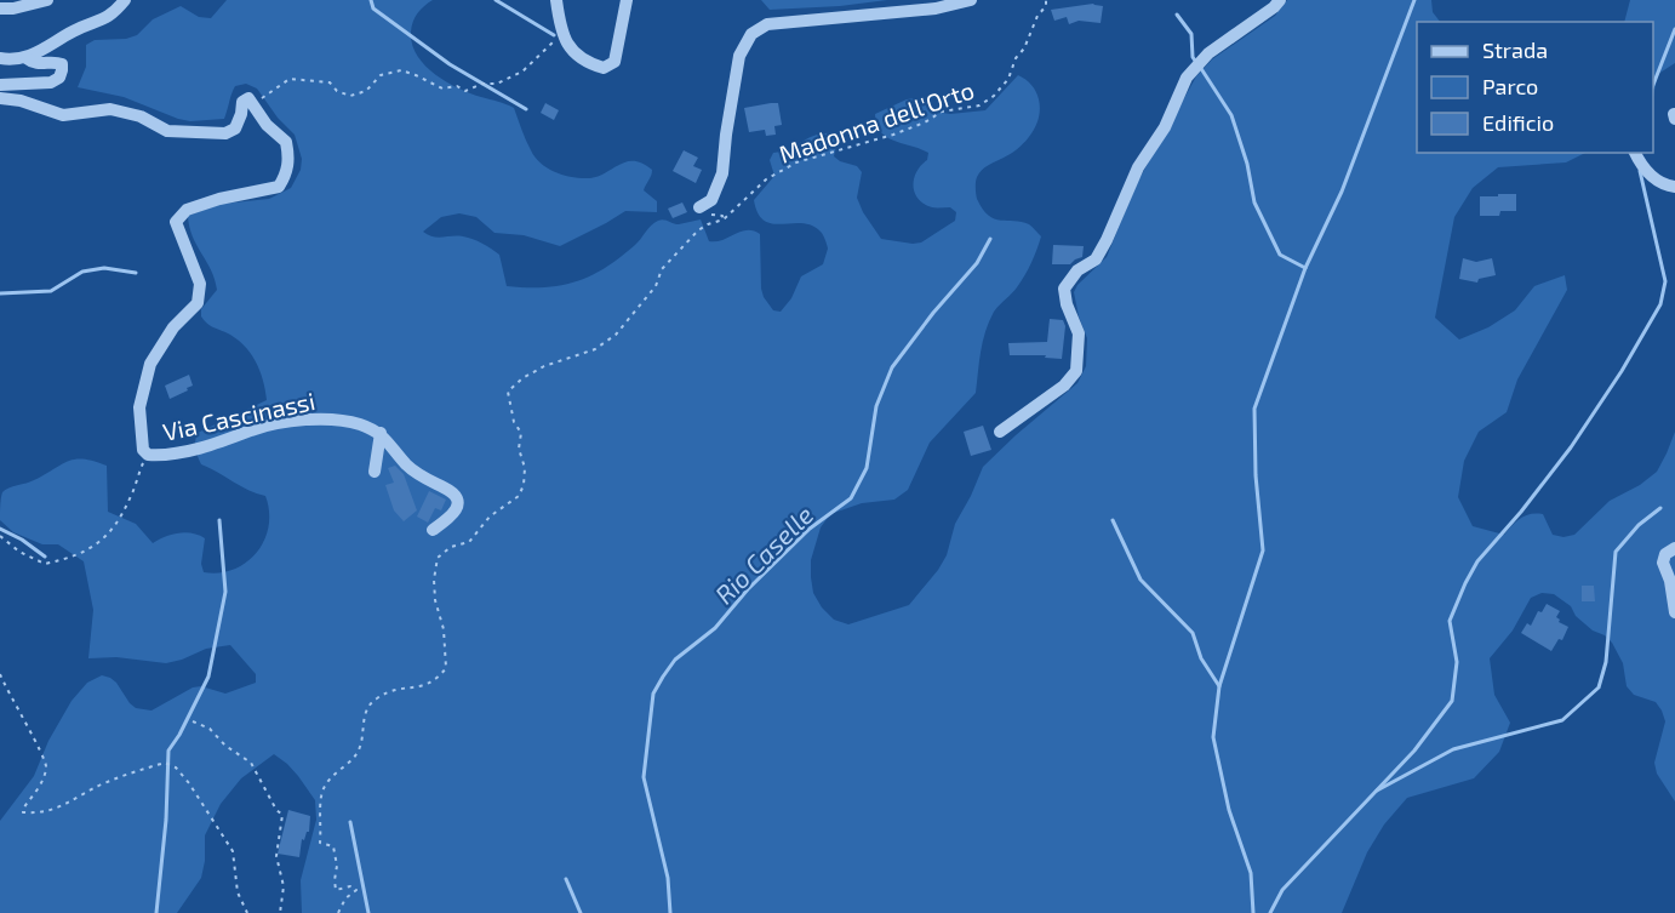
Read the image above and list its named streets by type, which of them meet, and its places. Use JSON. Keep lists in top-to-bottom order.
{
  "streets": {
    "street": ["Via Cascinassi"],
    "path": ["Madonna dell'Orto"]
  },
  "water": ["Rio Caselle"],
  "legend": ["Strada", "Parco", "Edificio"]
}
